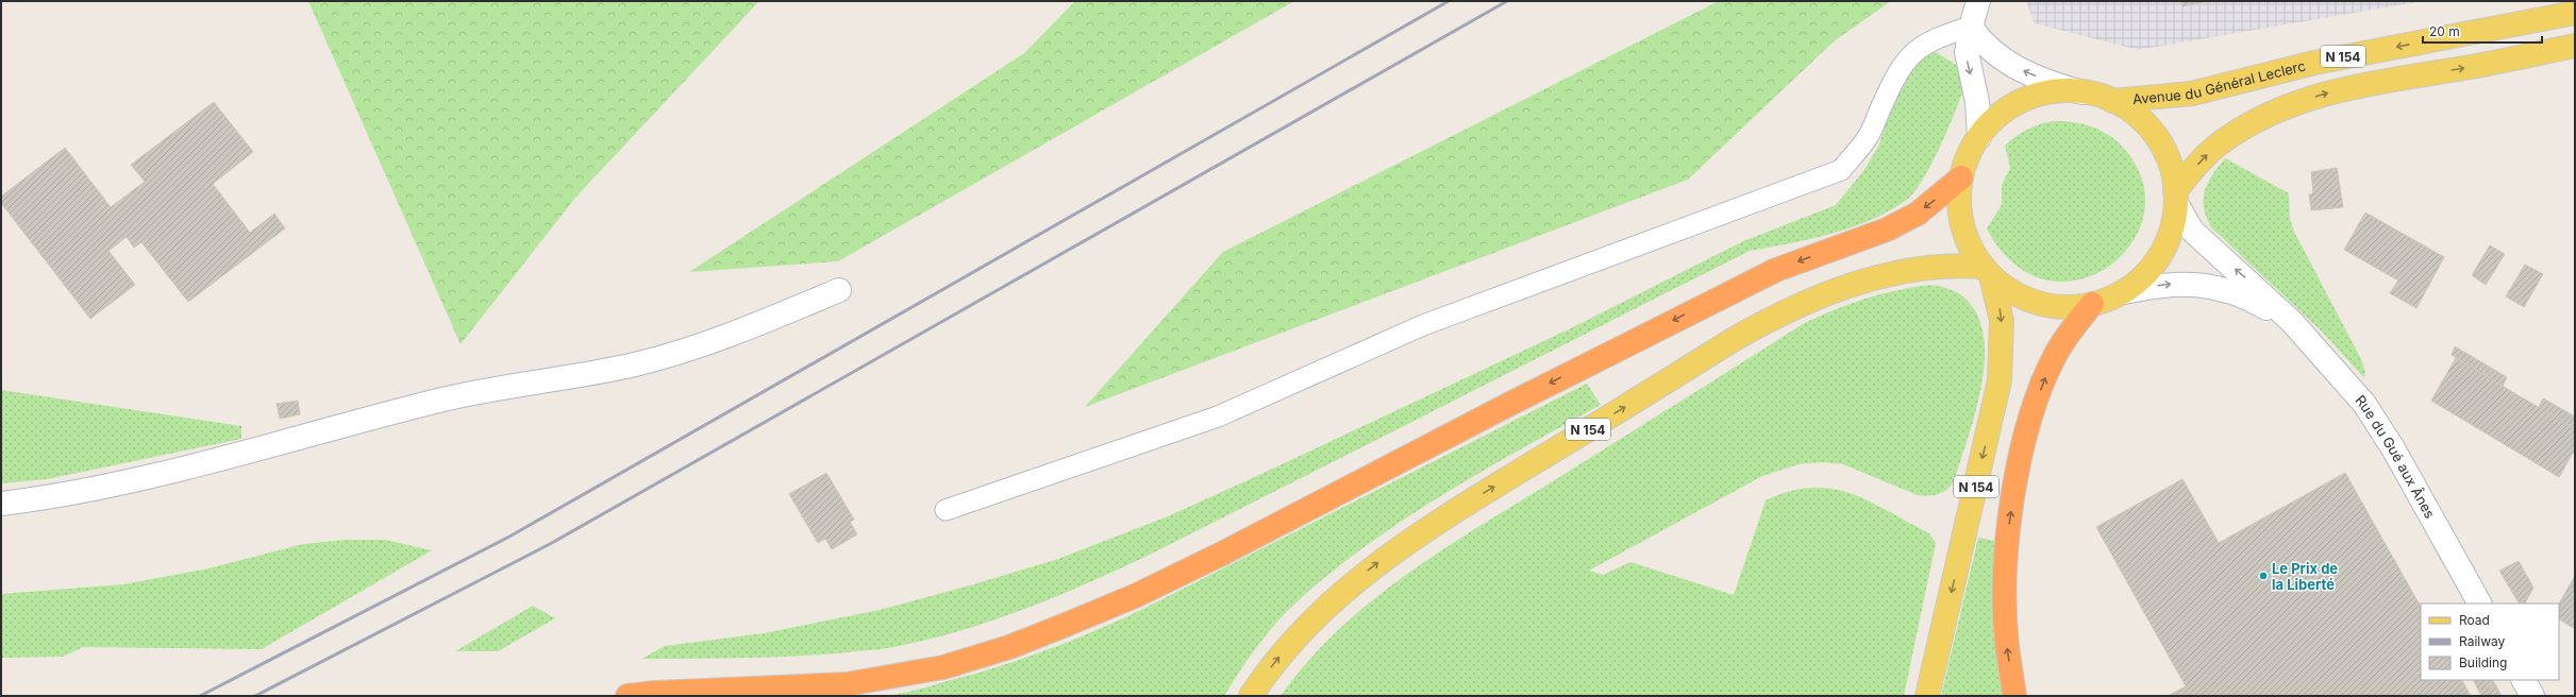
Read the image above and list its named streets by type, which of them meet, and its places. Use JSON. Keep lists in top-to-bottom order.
{
  "streets": {
    "main road": ["N 154", "Avenue du Général Leclerc"],
    "street": ["Rue du Gué aux Ânes"]
  },
  "crossings": [
    ["N 154", "Rue du Gué aux Ânes"]
  ],
  "places": ["Le Prix de la Liberté"],
  "legend": ["Road", "Railway", "Building"],
  "scale_bar": "20 m"
}
